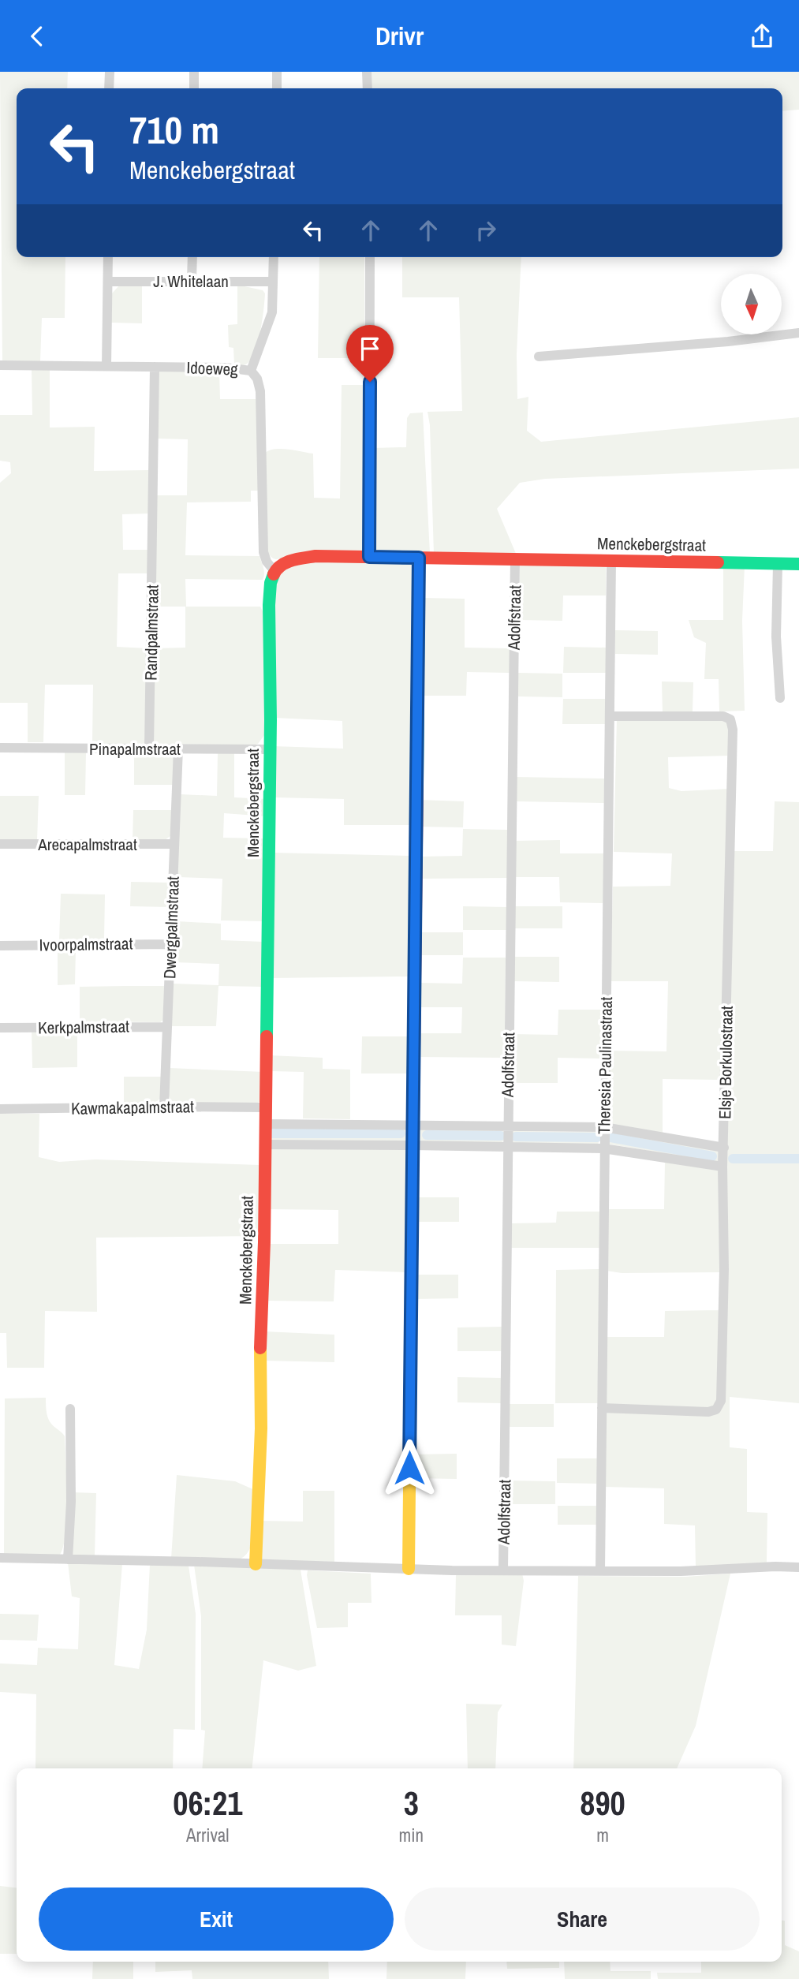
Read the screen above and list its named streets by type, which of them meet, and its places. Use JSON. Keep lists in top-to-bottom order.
{
  "streets": {
    "street": [
      "J. Whitelaan",
      "Idoeweg",
      "Menckebergstraat",
      "Adolfstraat",
      "Randpalmstraat",
      "Pinapalmstraat",
      "Arecapalmstraat",
      "Dwergpalmstraat",
      "Ivoorpalmstraat",
      "Kerkpalmstraat",
      "Elsje Borkulostraat",
      "Theresia Paulinastraat",
      "Kawmakapalmstraat"
    ]
  },
  "crossings": [
    ["Idoeweg", "Menckebergstraat"],
    ["Idoeweg", "Randpalmstraat"],
    ["Menckebergstraat", "Adolfstraat"],
    ["Menckebergstraat", "Pinapalmstraat"],
    ["Menckebergstraat", "Theresia Paulinastraat"],
    ["Menckebergstraat", "Kawmakapalmstraat"],
    ["Randpalmstraat", "Pinapalmstraat"],
    ["Pinapalmstraat", "Dwergpalmstraat"],
    ["Arecapalmstraat", "Dwergpalmstraat"],
    ["Dwergpalmstraat", "Ivoorpalmstraat"],
    ["Dwergpalmstraat", "Kerkpalmstraat"],
    ["Dwergpalmstraat", "Kawmakapalmstraat"],
    ["Elsje Borkulostraat", "Theresia Paulinastraat"]
  ],
  "north": "bottom",
  "page": {
    "header": "Drivr",
    "turn": ["710 m", "Menckebergstraat"],
    "eta": [
      "06:21",
      "Arrival",
      "3",
      "min",
      "890",
      "m"
    ],
    "buttons": ["Exit", "Share"]
  }
}
